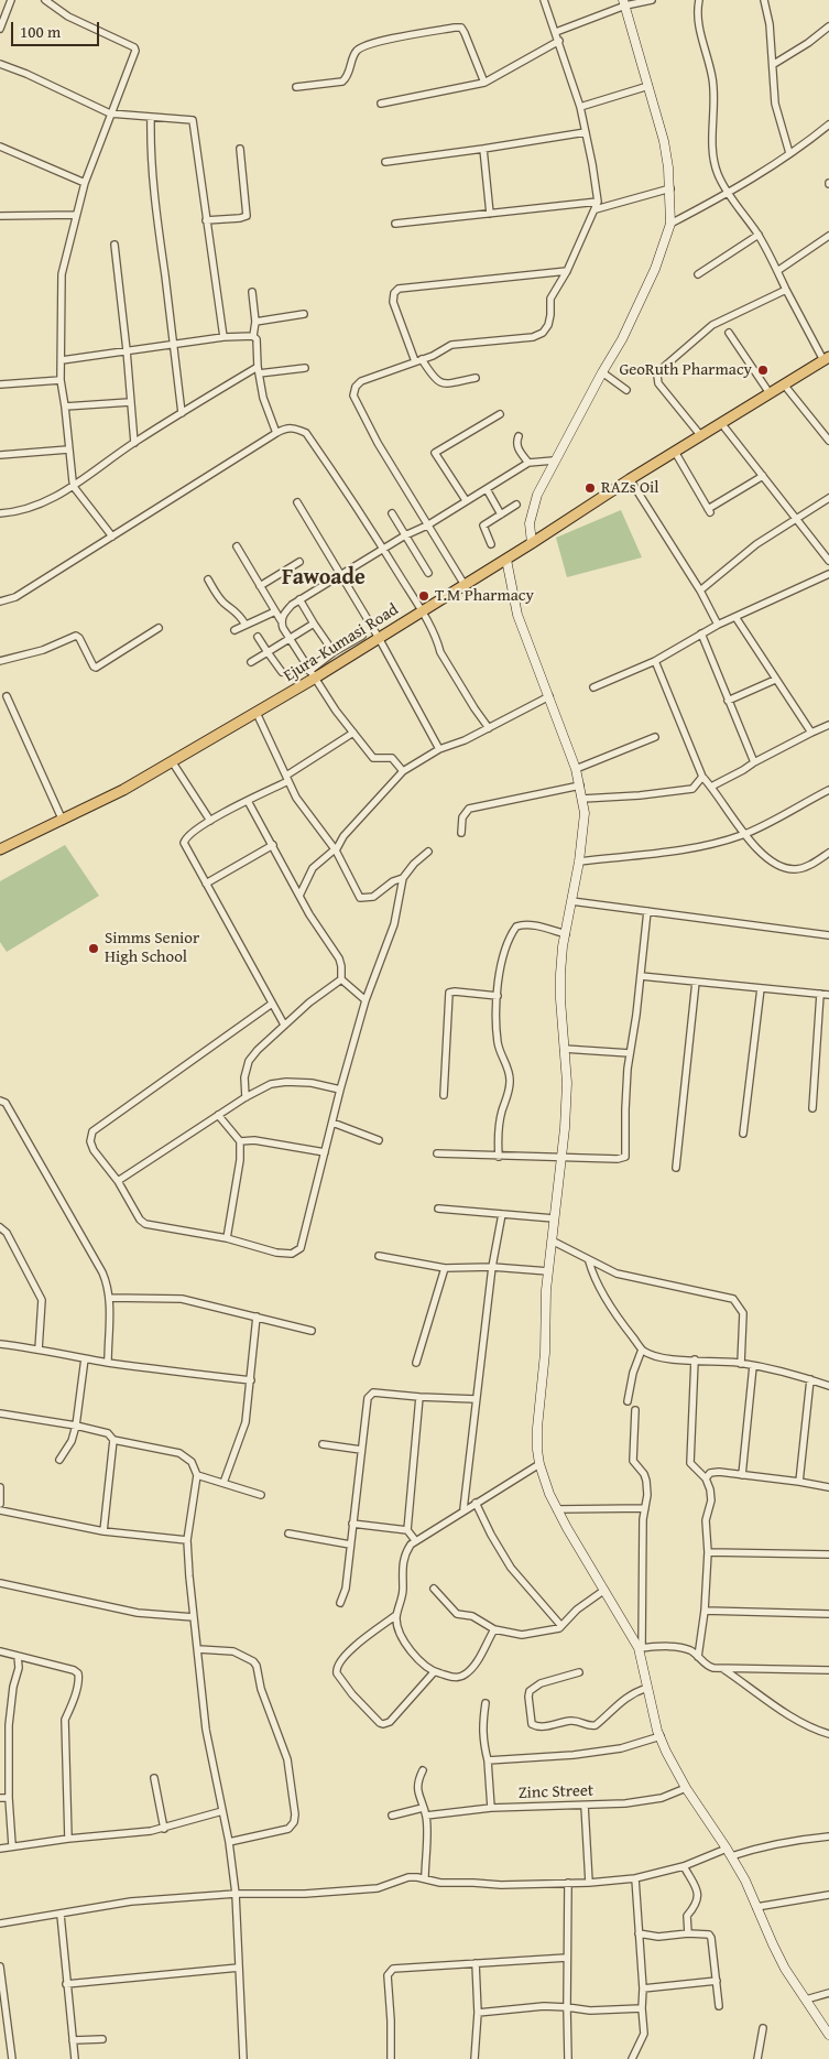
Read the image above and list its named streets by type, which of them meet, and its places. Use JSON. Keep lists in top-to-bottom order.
{
  "streets": {
    "main road": ["Ejura-Kumasi Road"],
    "street": ["Zinc Street"]
  },
  "districts": ["Fawoade"],
  "places": [
    "GeoRuth Pharmacy",
    "RAZs Oil",
    "T.M Pharmacy",
    "Simms Senior High School"
  ],
  "scale_bar": "100 m"
}
